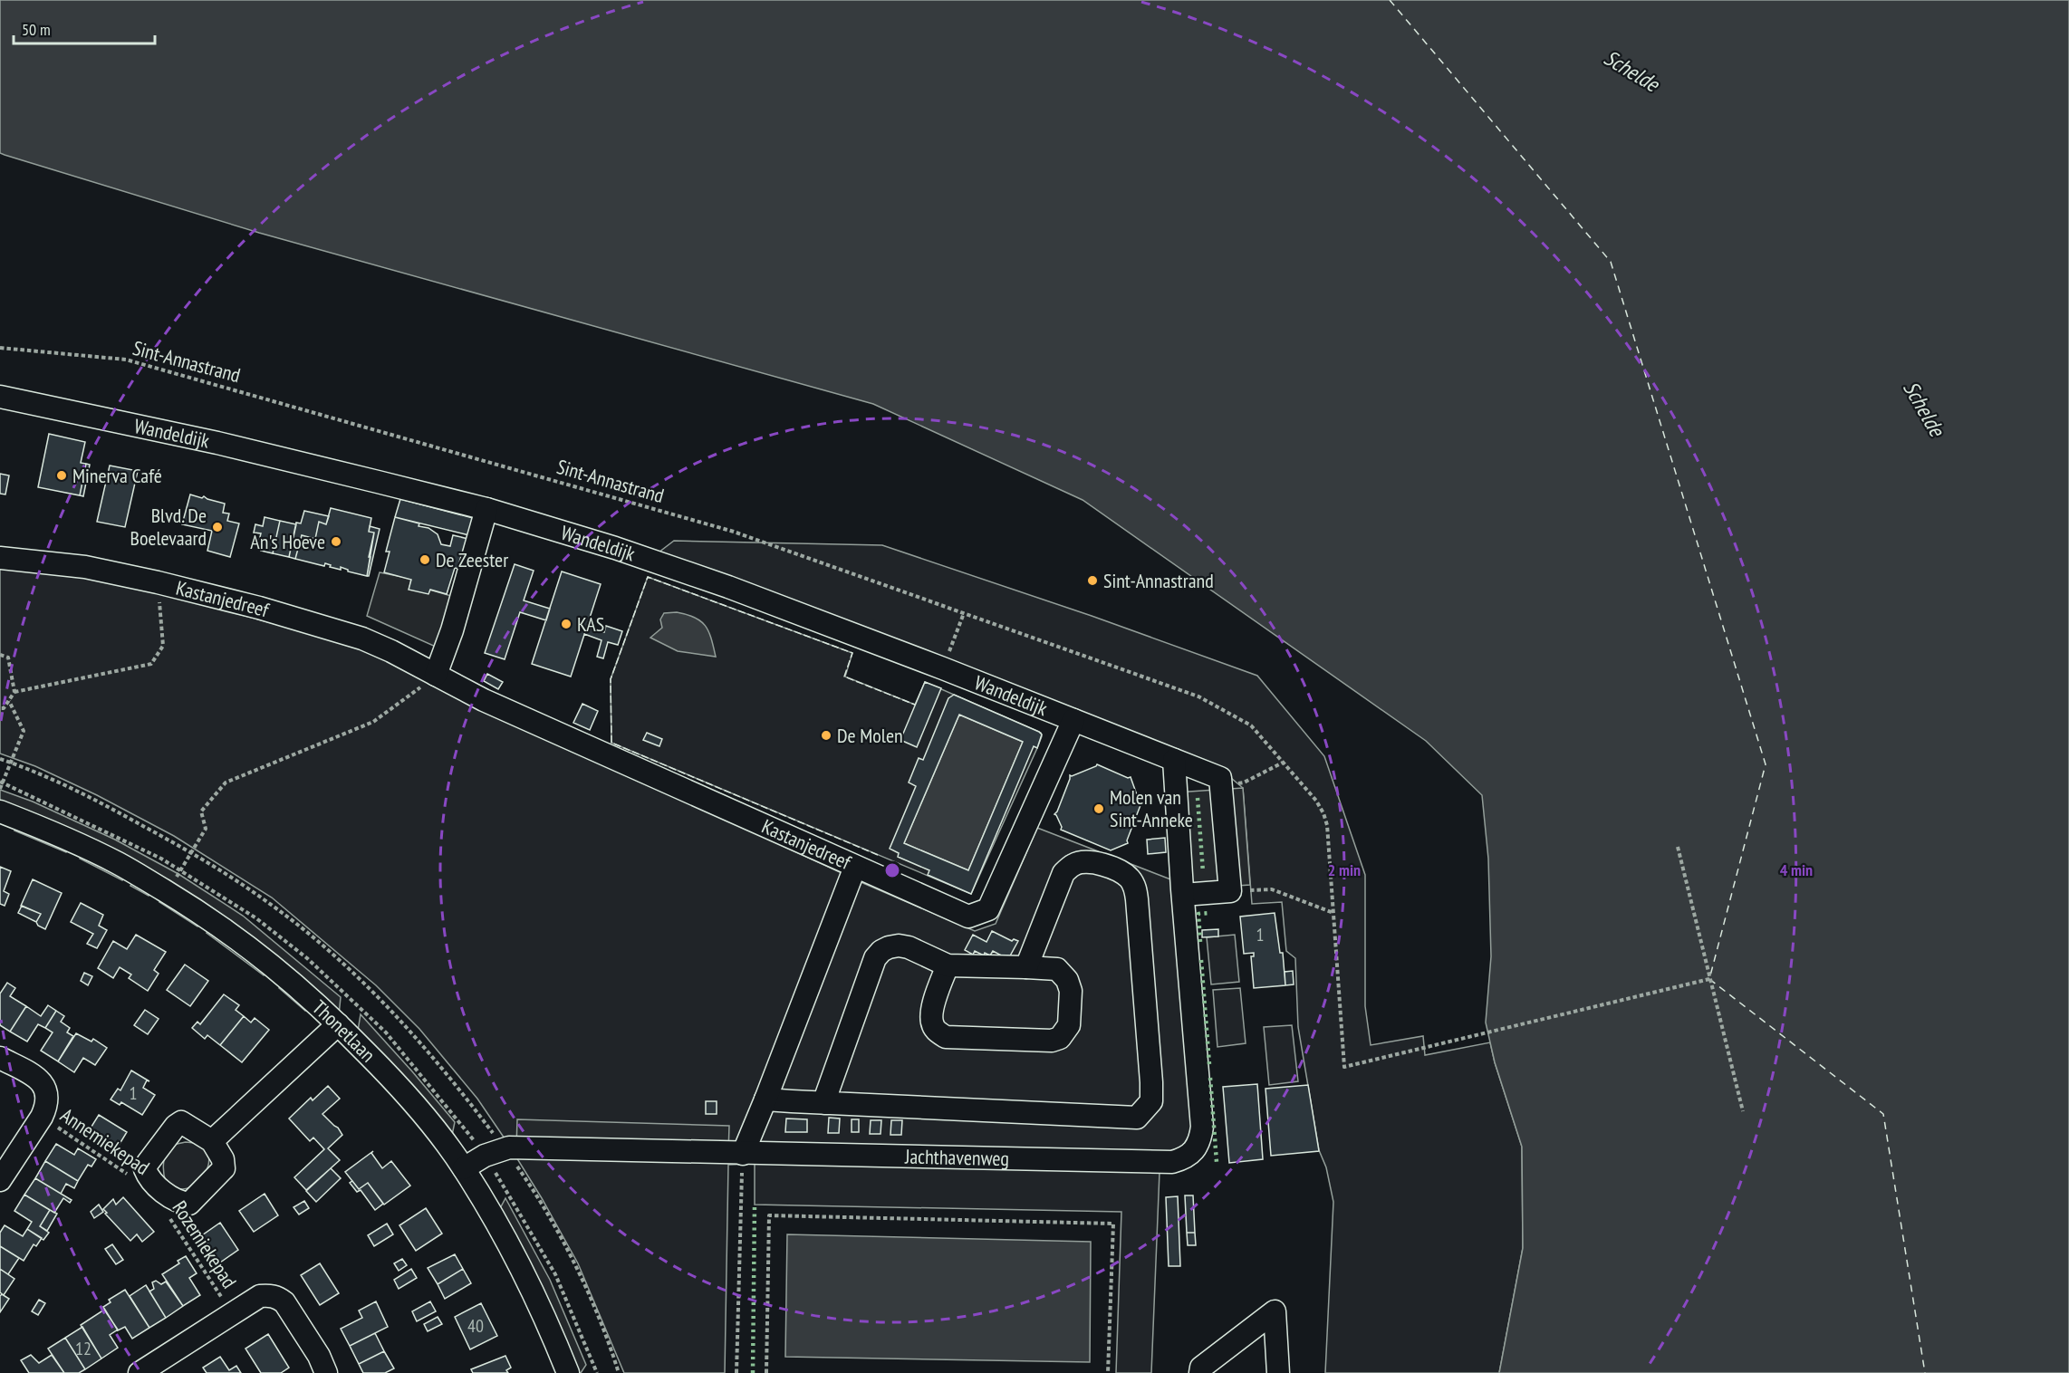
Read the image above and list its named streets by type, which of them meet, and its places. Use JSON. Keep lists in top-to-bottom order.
{
  "streets": {
    "street": [
      "Wandeldijk",
      "Kastanjedreef",
      "Thonetlaan",
      "Jachthavenweg"
    ],
    "path": ["Sint-Annastrand", "Annemiekepad", "Rozemiekepad"]
  },
  "crossings": [
    ["Wandeldijk", "Kastanjedreef"],
    ["Wandeldijk", "Jachthavenweg"],
    ["Thonetlaan", "Jachthavenweg"]
  ],
  "water": ["Schelde"],
  "places": [
    "Minerva Café",
    "Blvd. De Boelevaard",
    "An's Hoeve",
    "De Zeester",
    "Sint-Annastrand",
    "KAS",
    "De Molen",
    "Molen van Sint-Anneke"
  ],
  "house_numbers": [
    "1",
    "1",
    "40",
    "12"
  ],
  "scale_bar": "50 m",
  "rings": ["2 min", "4 min"]
}
